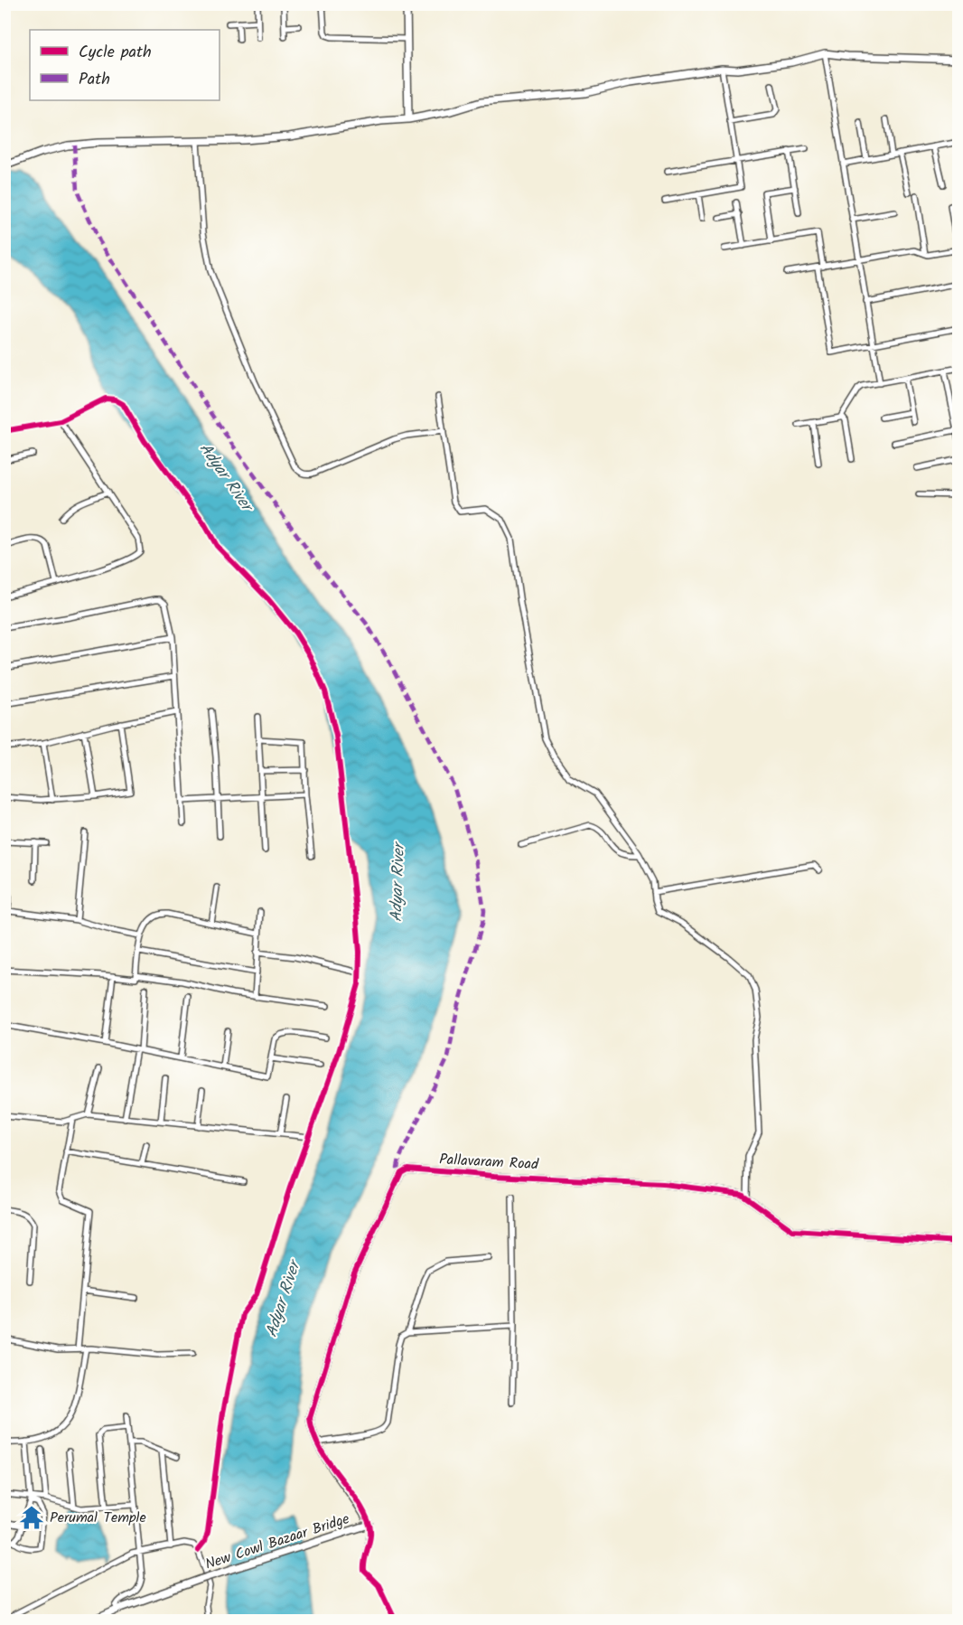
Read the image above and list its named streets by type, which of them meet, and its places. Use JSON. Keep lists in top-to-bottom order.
{
  "streets": {
    "street": ["Pallavaram Road", "New Cowl Bazaar Bridge"]
  },
  "crossings": [
    ["Pallavaram Road", "New Cowl Bazaar Bridge"]
  ],
  "water": ["Adyar River"],
  "places": {
    "temple": ["Perumal Temple"]
  },
  "legend": ["Cycle path", "Path"]
}
